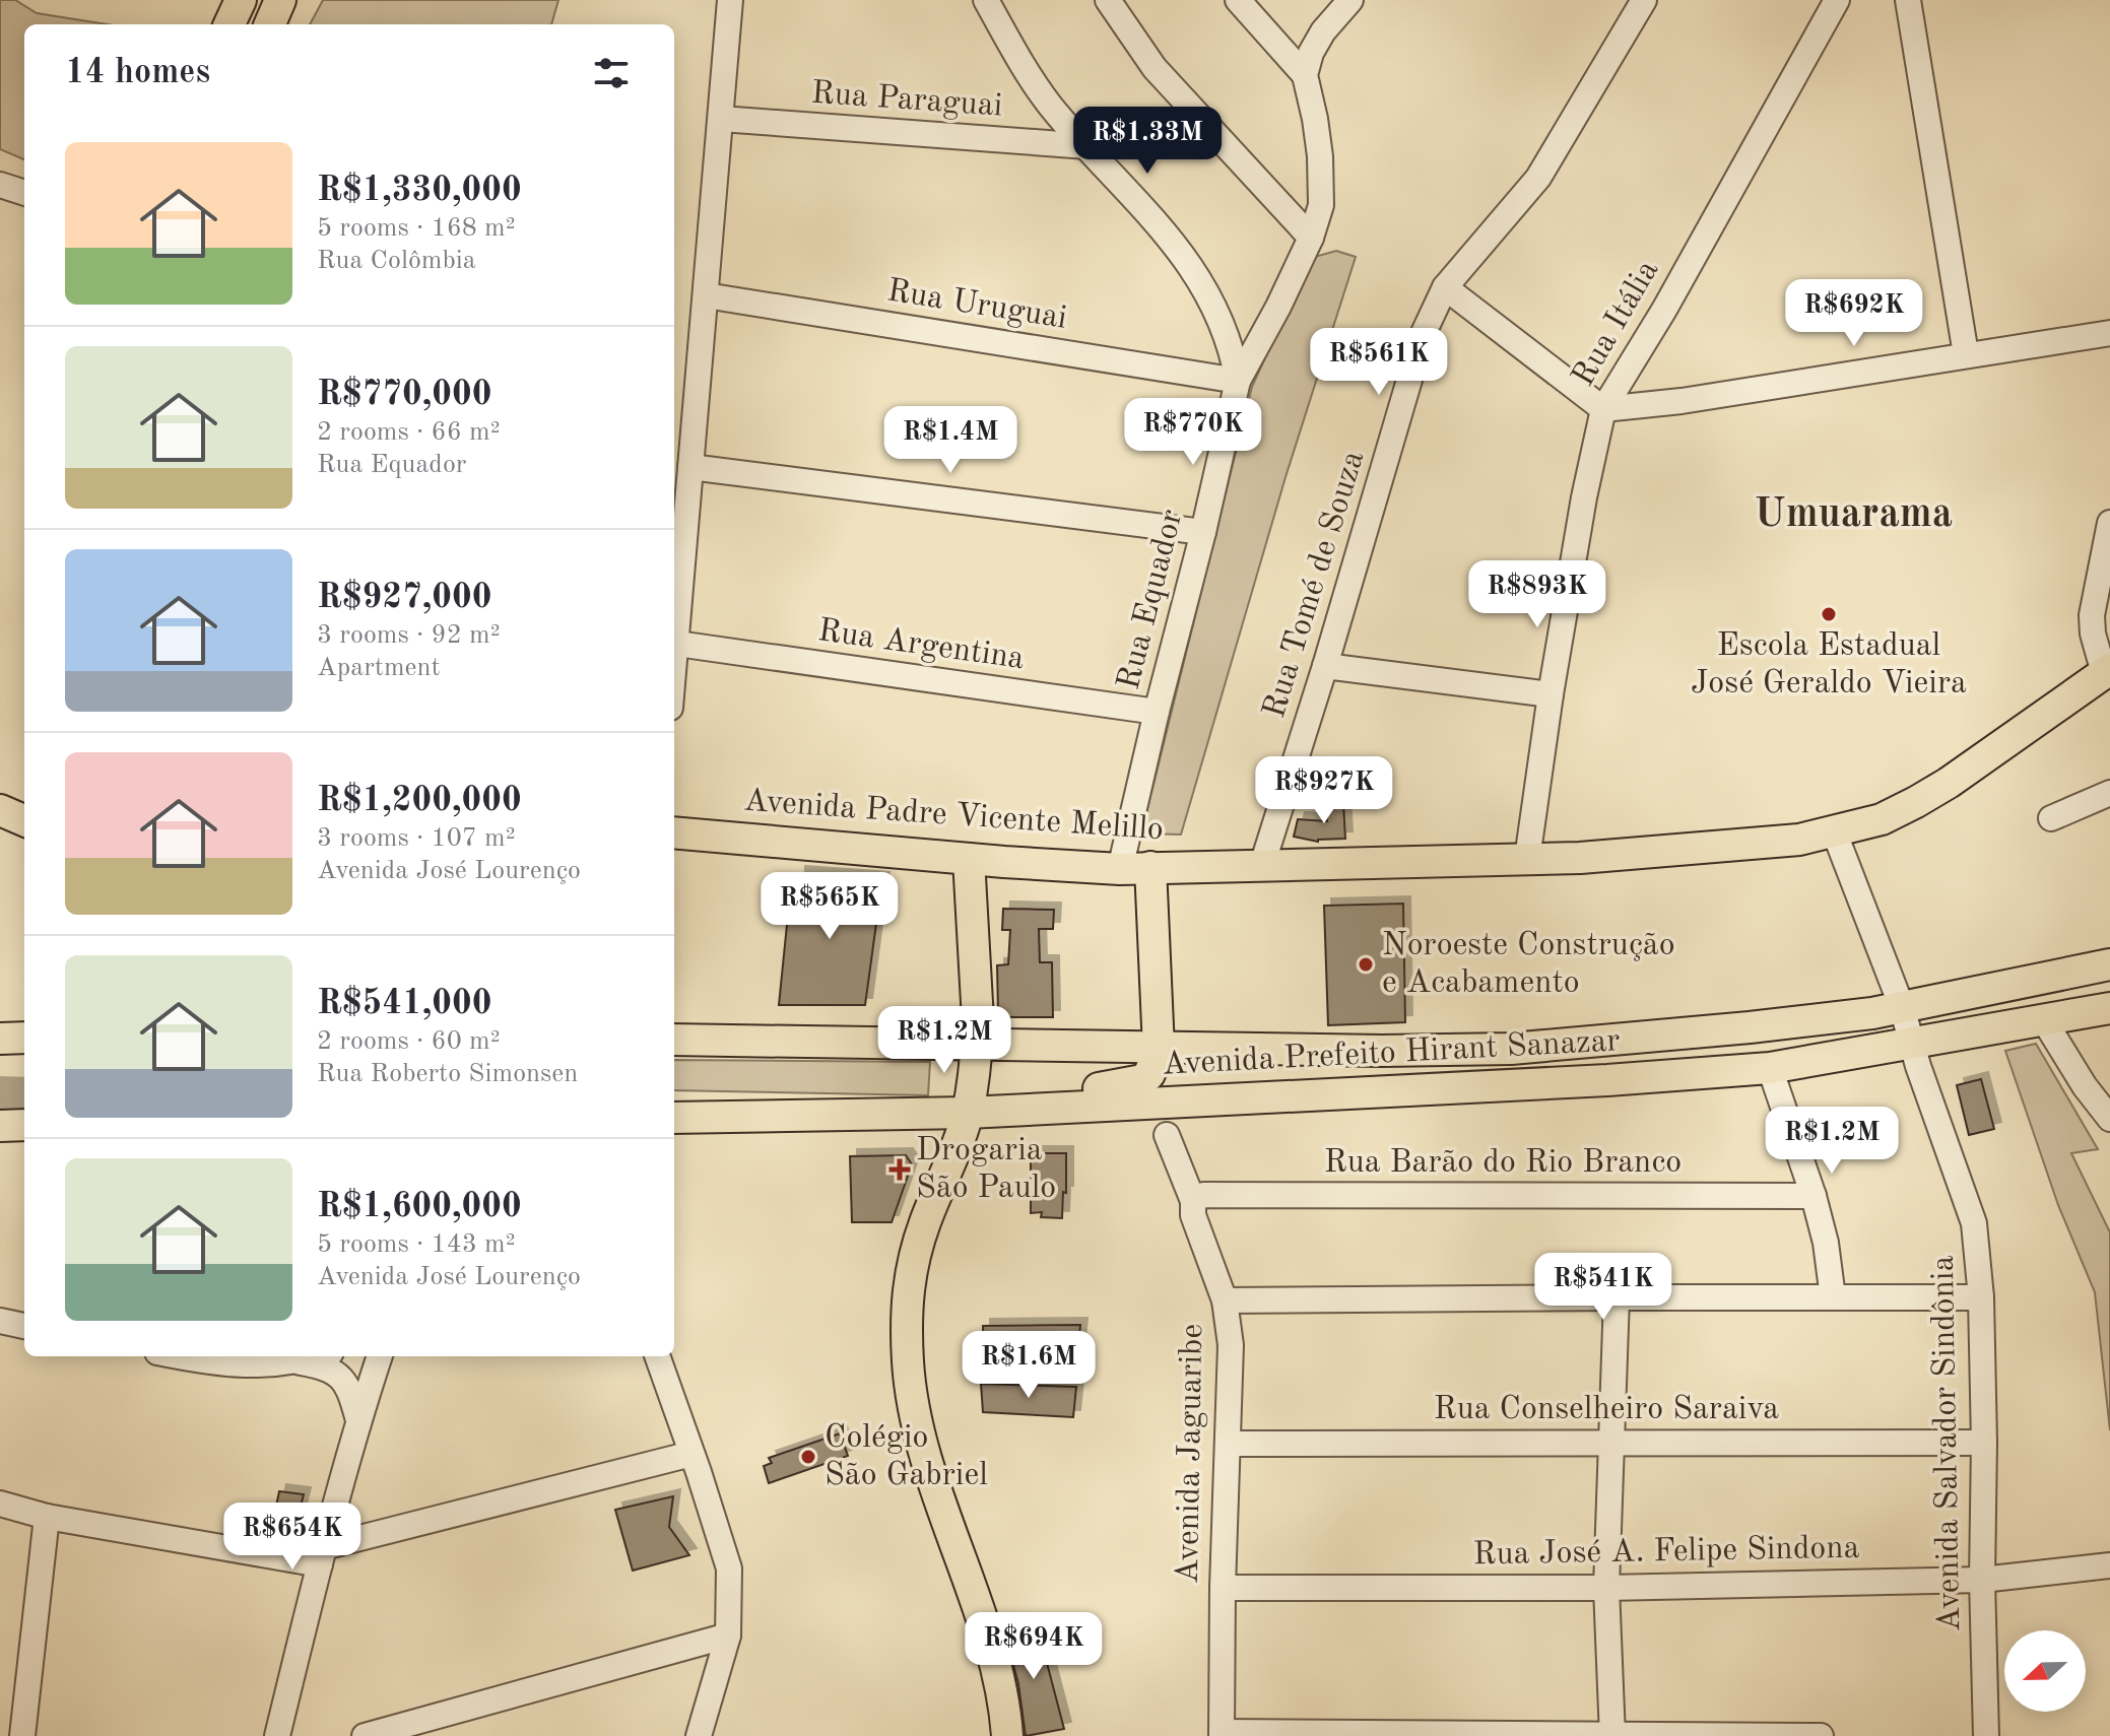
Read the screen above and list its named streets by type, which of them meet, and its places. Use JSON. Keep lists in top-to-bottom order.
{
  "streets": {
    "main road": ["Avenida Padre Vicente Melillo", "Avenida Prefeito Hirant Sanazar"],
    "street": [
      "Rua Paraguai",
      "Rua Uruguai",
      "Rua Itália",
      "Rua Tomé de Souza",
      "Rua Equador",
      "Rua Argentina",
      "Rua Barão do Rio Branco",
      "Rua Conselheiro Saraiva",
      "Avenida Salvador Sindônia",
      "Avenida Jaguaribe",
      "Rua José A. Felipe Sindona"
    ]
  },
  "crossings": [
    ["Rua Uruguai", "Rua Equador"],
    ["Rua Itália", "Avenida Padre Vicente Melillo"],
    ["Rua Tomé de Souza", "Avenida Padre Vicente Melillo"],
    ["Rua Equador", "Rua Argentina"],
    ["Rua Equador", "Avenida Padre Vicente Melillo"],
    ["Avenida Padre Vicente Melillo", "Avenida Salvador Sindônia"],
    ["Avenida Prefeito Hirant Sanazar", "Avenida Salvador Sindônia"],
    ["Rua Barão do Rio Branco", "Avenida Jaguaribe"],
    ["Rua Conselheiro Saraiva", "Avenida Salvador Sindônia"],
    ["Rua Conselheiro Saraiva", "Avenida Jaguaribe"],
    ["Avenida Salvador Sindônia", "Rua José A. Felipe Sindona"],
    ["Avenida Jaguaribe", "Rua José A. Felipe Sindona"]
  ],
  "districts": ["Umuarama"],
  "places": {
    "other": ["Escola Estadual José Geraldo Vieira", "Noroeste Construção e Acabamento", "Colégio São Gabriel"],
    "health": ["Drogaria São Paulo"]
  },
  "north": "left",
  "page": {
    "heading": "14 homes",
    "price": [
      "R$1.33M",
      "R$692K",
      "R$561K",
      "R$770K",
      "R$1.4M",
      "R$893K",
      "R$927K",
      "R$565K",
      "R$1.2M",
      "R$1.2M",
      "R$541K",
      "R$1.6M",
      "R$654K",
      "R$694K"
    ],
    "list": [
      {
        "name": "R$1,330,000",
        "note": "5 rooms · 168 m² · Rua Colômbia"
      },
      {
        "name": "R$770,000",
        "note": "2 rooms · 66 m² · Rua Equador"
      },
      {
        "name": "R$927,000",
        "note": "3 rooms · 92 m² · Apartment"
      },
      {
        "name": "R$1,200,000",
        "note": "3 rooms · 107 m² · Avenida José Lourenço"
      },
      {
        "name": "R$541,000",
        "note": "2 rooms · 60 m² · Rua Roberto Simonsen"
      },
      {
        "name": "R$1,600,000",
        "note": "5 rooms · 143 m² · Avenida José Lourenço"
      }
    ]
  }
}
